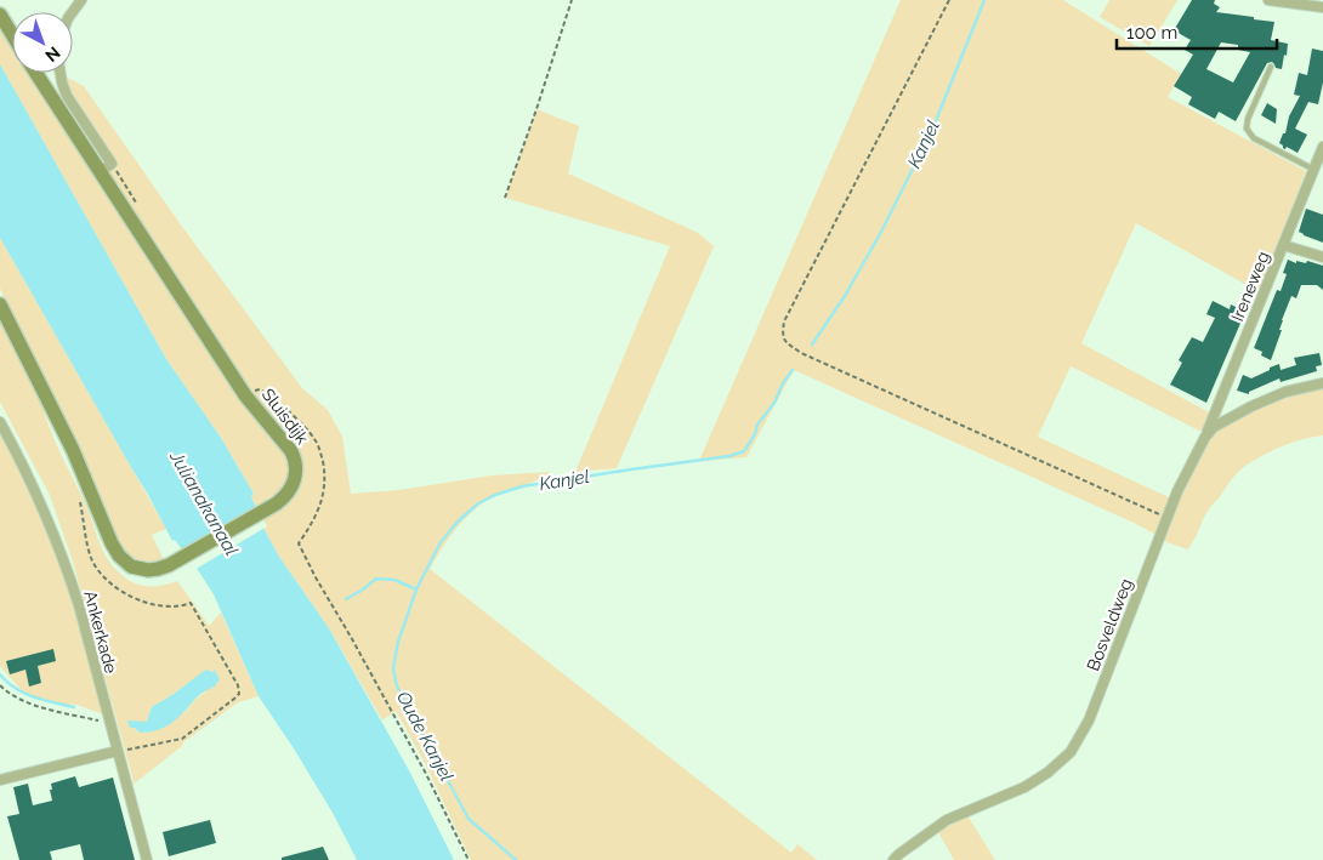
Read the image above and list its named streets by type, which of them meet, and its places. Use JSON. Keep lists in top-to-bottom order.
{
  "streets": {
    "street": [
      "Ireneweg",
      "Sluisdijk",
      "Bosveldweg",
      "Ankerkade"
    ]
  },
  "crossings": [
    ["Ireneweg", "Bosveldweg"]
  ],
  "water": ["Kanjel", "Julianakanaal", "Oude Kanjel"],
  "scale_bar": "100 m",
  "north": "bottom right"
}
